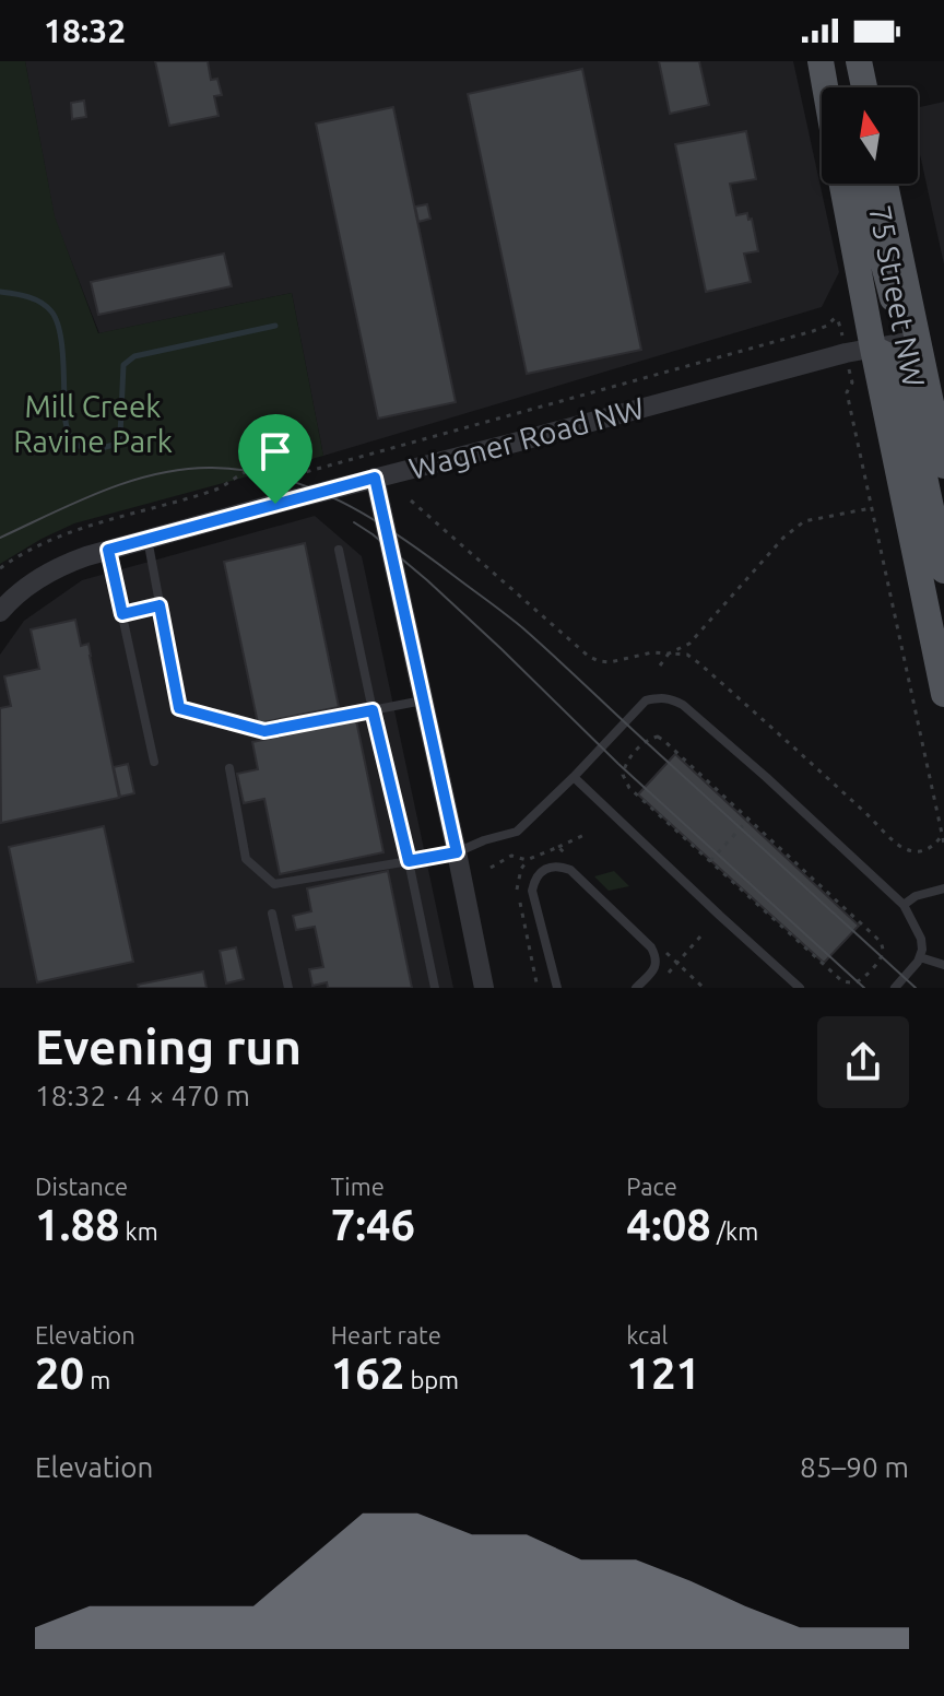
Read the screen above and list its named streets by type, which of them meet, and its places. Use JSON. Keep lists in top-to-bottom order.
{
  "streets": {
    "main road": ["75 Street NW"],
    "street": ["Wagner Road NW"]
  },
  "crossings": [
    ["75 Street NW", "Wagner Road NW"]
  ],
  "parks": ["Mill Creek Ravine Park"],
  "north": "top",
  "page": {
    "status": "18:32",
    "heading": ["Evening run", "18:32 · 4 × 470 m"],
    "stats": [
      ["Distance", "1.88 km"],
      ["Time", "7:46"],
      ["Pace", "4:08 /km"],
      ["Elevation", "20 m"],
      ["Heart rate", "162 bpm"],
      ["kcal", "121"]
    ],
    "chart": ["Elevation", "85–90 m"]
  }
}
